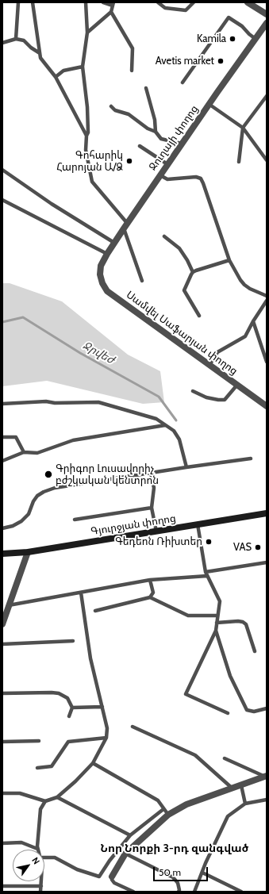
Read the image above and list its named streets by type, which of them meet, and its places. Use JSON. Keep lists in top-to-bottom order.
{
  "streets": {
    "main road": ["Գյուրջյան փողոց"],
    "street": ["Ջուղայի փողոց", "Սամվել Սաֆարյան փողոց"]
  },
  "crossings": [
    ["Ջուղայի փողոց", "Սամվել Սաֆարյան փողոց"]
  ],
  "districts": ["Նոր Նորքի 3-րդ զանգված"],
  "water": ["Ջրվեժ"],
  "places": [
    "Kamila",
    "Avetis market",
    "Գոհարիկ Հարոյան Ա/Ձ",
    "Գրիգոր Լուսավորիչ բժշկական կենտրոն",
    "Գեդեոն Ռիխտեր",
    "VAS"
  ],
  "scale_bar": "50 m",
  "north": "top right"
}
